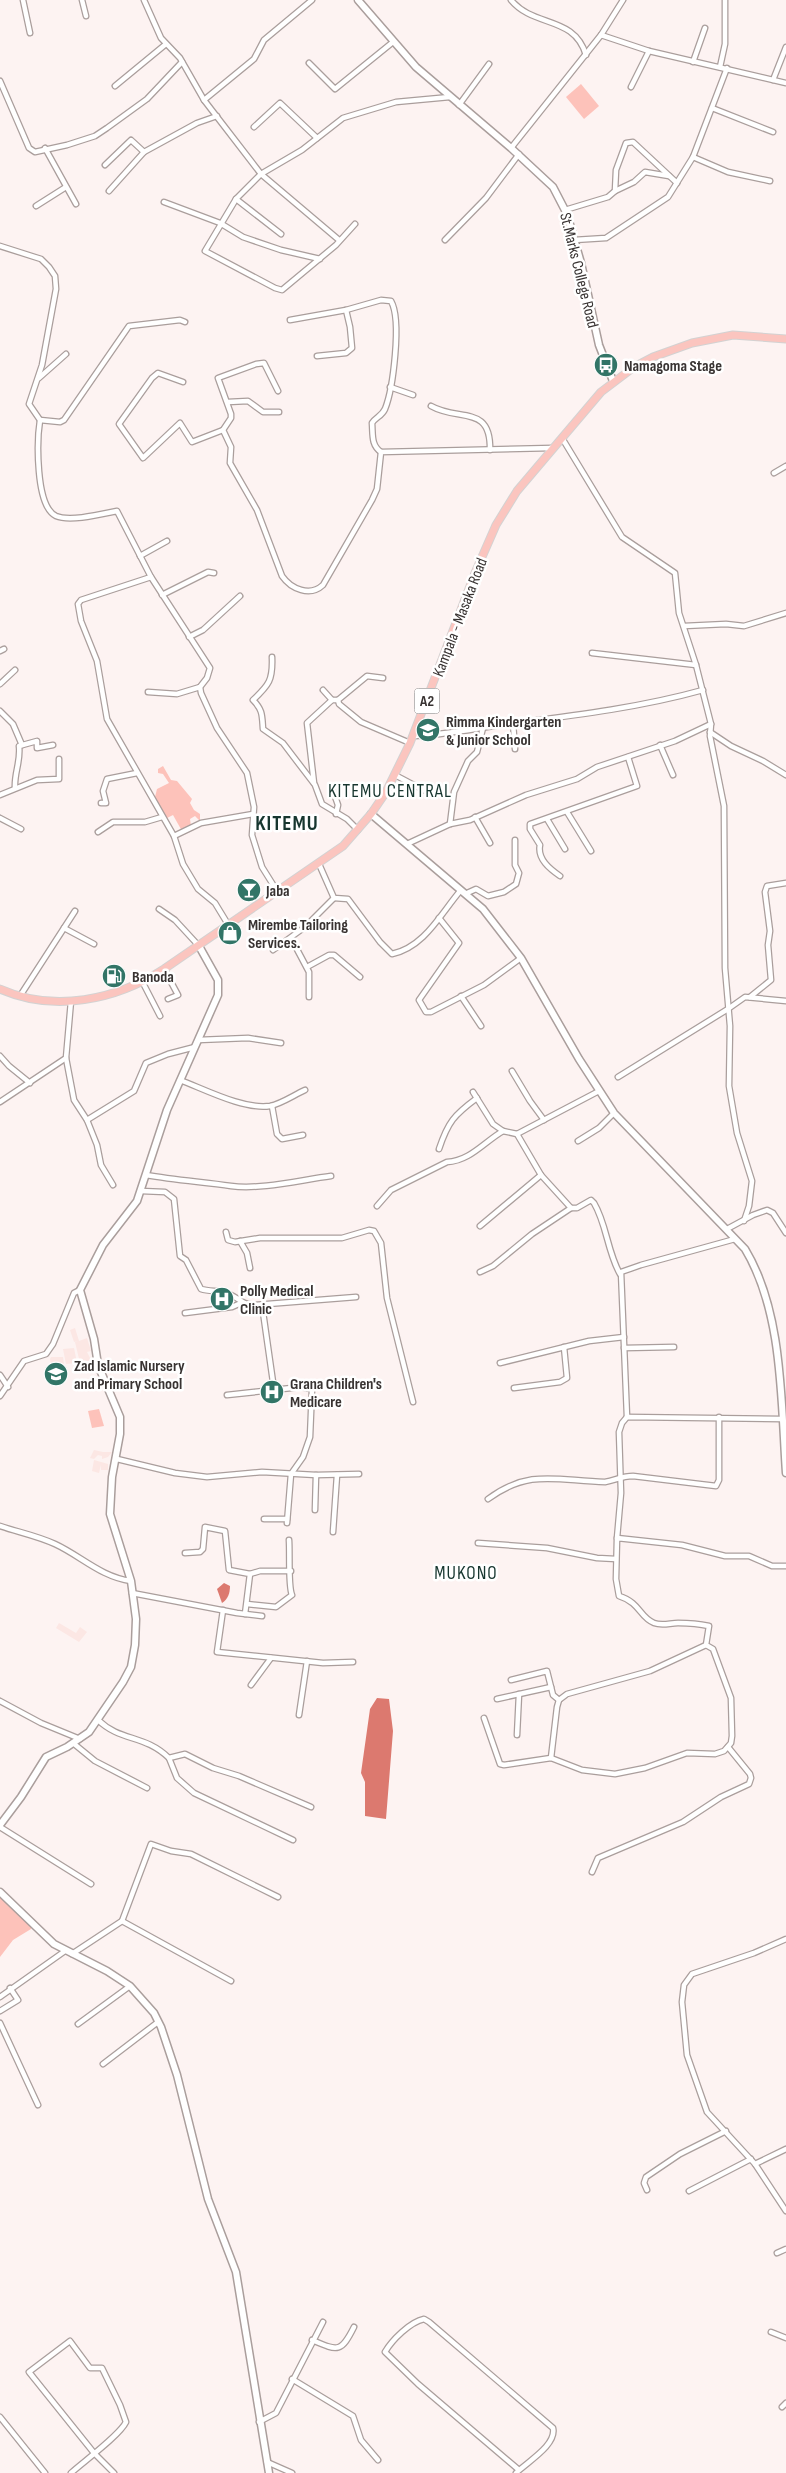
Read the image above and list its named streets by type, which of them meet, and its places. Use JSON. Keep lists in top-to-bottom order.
{
  "streets": {
    "main road": ["Kampala - Masaka Road", "A2"],
    "street": ["St.Marks College Road"]
  },
  "crossings": [
    ["St.Marks College Road", "Kampala - Masaka Road"]
  ],
  "districts": ["KITEMU CENTRAL", "KITEMU", "MUKONO"],
  "places": {
    "bus stop": ["Namagoma Stage"],
    "school or university": ["Rimma Kindergarten & Junior School", "Zad Islamic Nursery and Primary School"],
    "bar": ["Jaba"],
    "shop": ["Mirembe Tailoring Services."],
    "fuel station": ["Banoda"],
    "hospital": ["Polly Medical Clinic", "Grana Children's Medicare"]
  }
}
